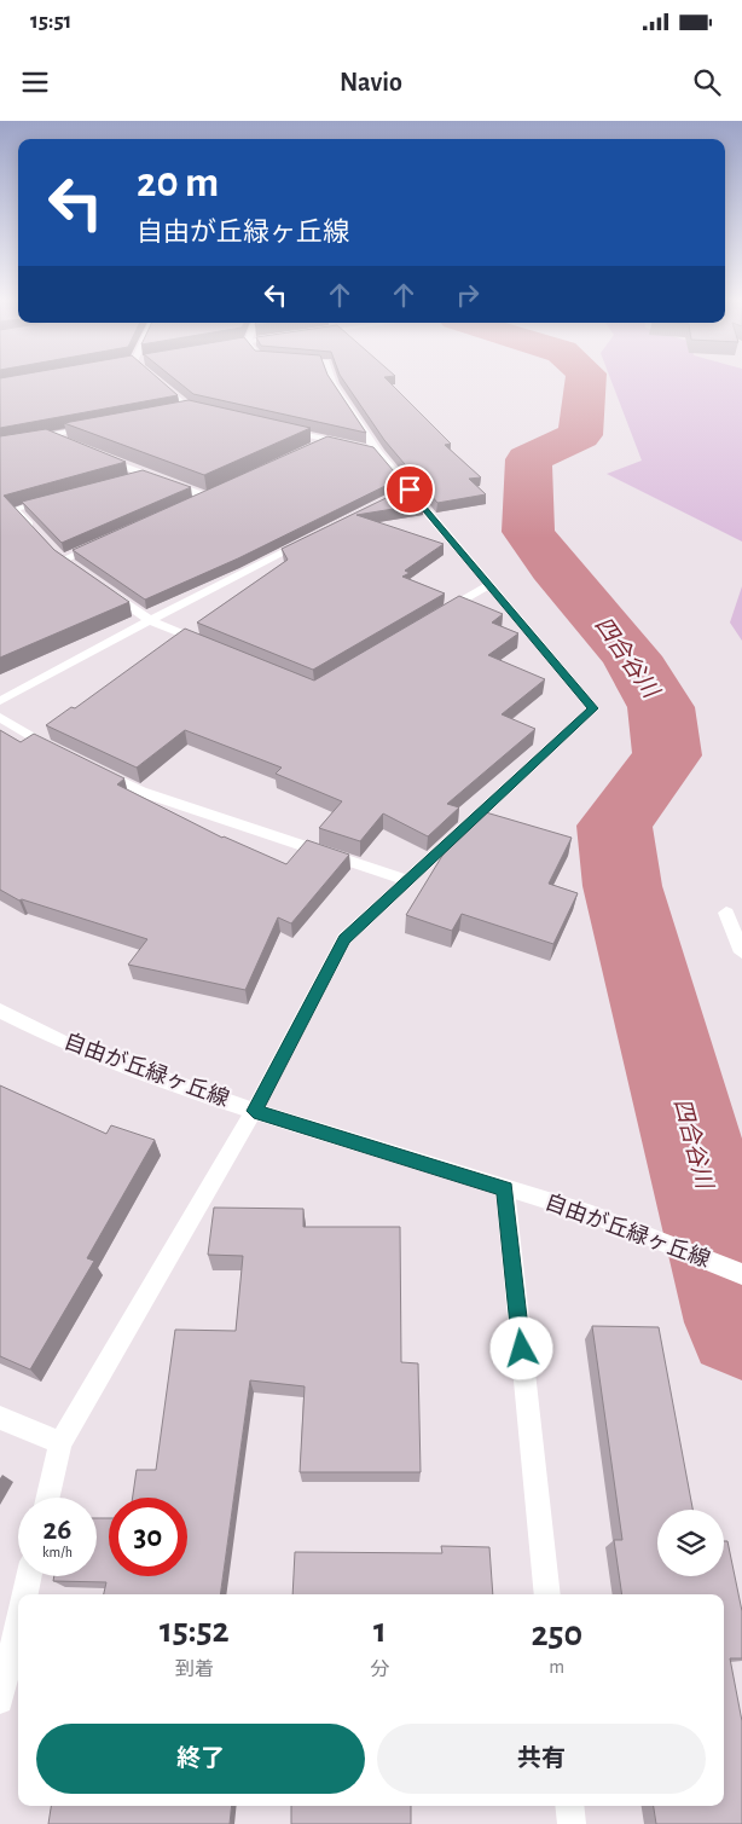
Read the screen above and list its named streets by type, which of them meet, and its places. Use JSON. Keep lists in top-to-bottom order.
{
  "streets": {
    "street": ["自由が丘緑ヶ丘線"]
  },
  "water": ["四合谷川"],
  "page": {
    "status": "15:51",
    "header": "Navio",
    "turn": ["20 m", "自由が丘緑ヶ丘線"],
    "speed": "26 km/h",
    "limit": "30",
    "eta": [
      "15:52",
      "到着",
      "1",
      "分",
      "250",
      "m"
    ],
    "buttons": ["終了", "共有"]
  }
}
